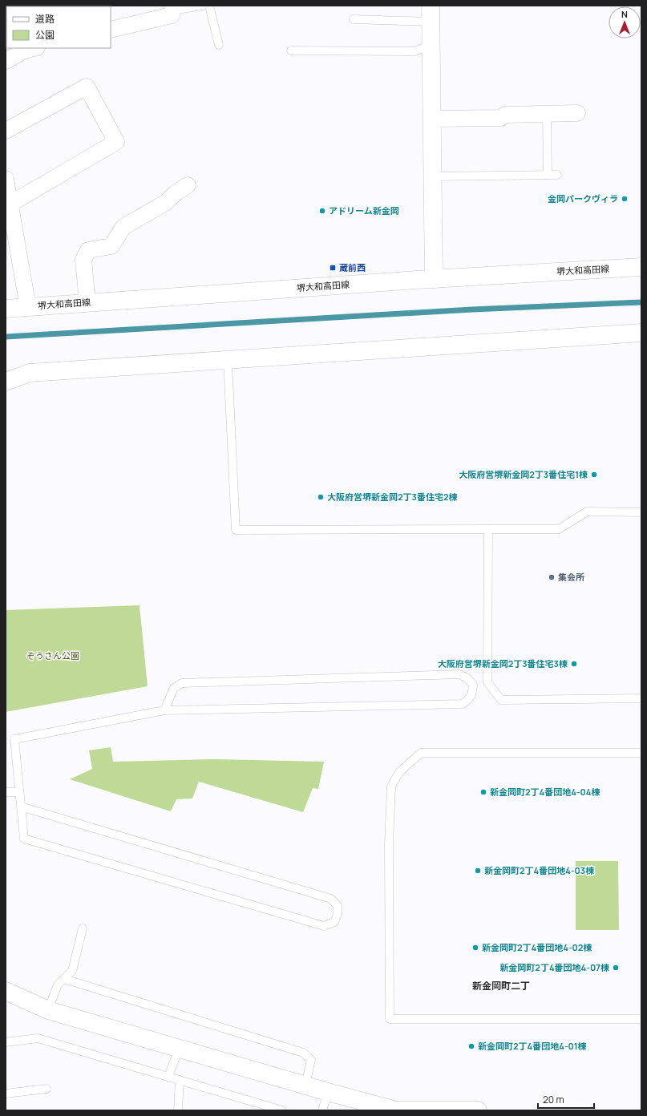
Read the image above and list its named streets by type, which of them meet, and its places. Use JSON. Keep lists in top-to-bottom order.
{
  "streets": {
    "street": ["堺大和高田線"]
  },
  "districts": ["新金岡町二丁"],
  "parks": ["ぞうさん公園"],
  "places": {
    "other": [
      "金岡パークヴィラ",
      "アドリーム新金岡",
      "大阪府営堺新金岡2丁3番住宅1棟",
      "大阪府営堺新金岡2丁3番住宅2棟",
      "集会所",
      "大阪府営堺新金岡2丁3番住宅3棟",
      "新金岡町2丁4番団地4-04棟",
      "新金岡町2丁4番団地4-03棟",
      "新金岡町2丁4番団地4-02棟",
      "新金岡町2丁4番団地4-07棟",
      "新金岡町2丁4番団地4-01棟"
    ],
    "transit": ["蔵前西"]
  },
  "legend": ["道路", "公園"],
  "scale_bar": "20 m",
  "north": "top"
}
